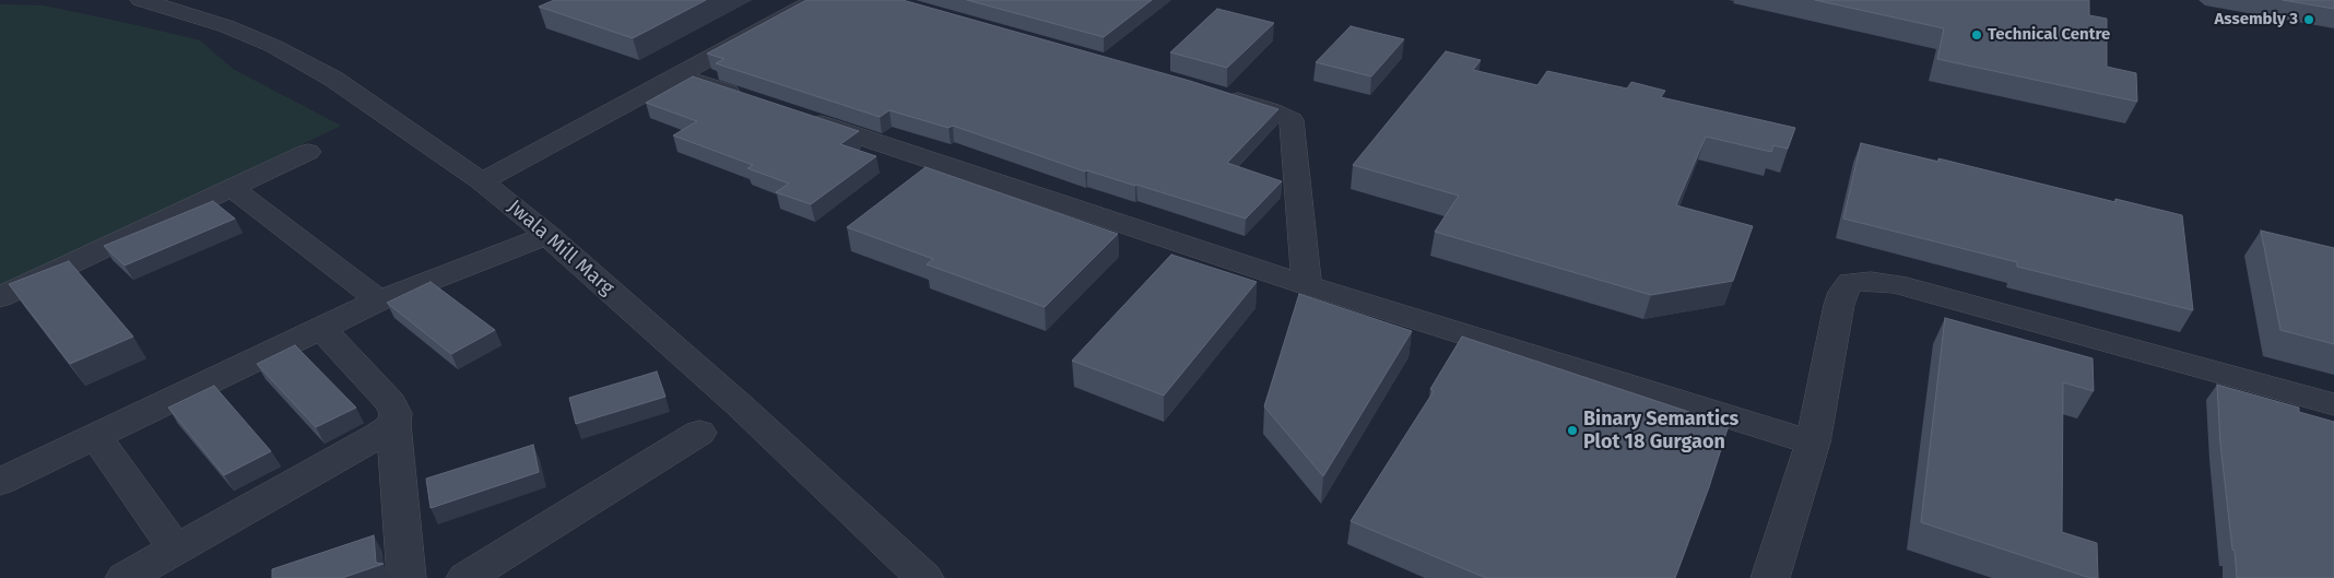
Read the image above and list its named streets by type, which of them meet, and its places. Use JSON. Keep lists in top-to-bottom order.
{
  "streets": {
    "street": ["Jwala Mill Marg"]
  },
  "places": ["Assembly 3", "Technical Centre", "Binary Semantics Plot 18 Gurgaon"]
}
